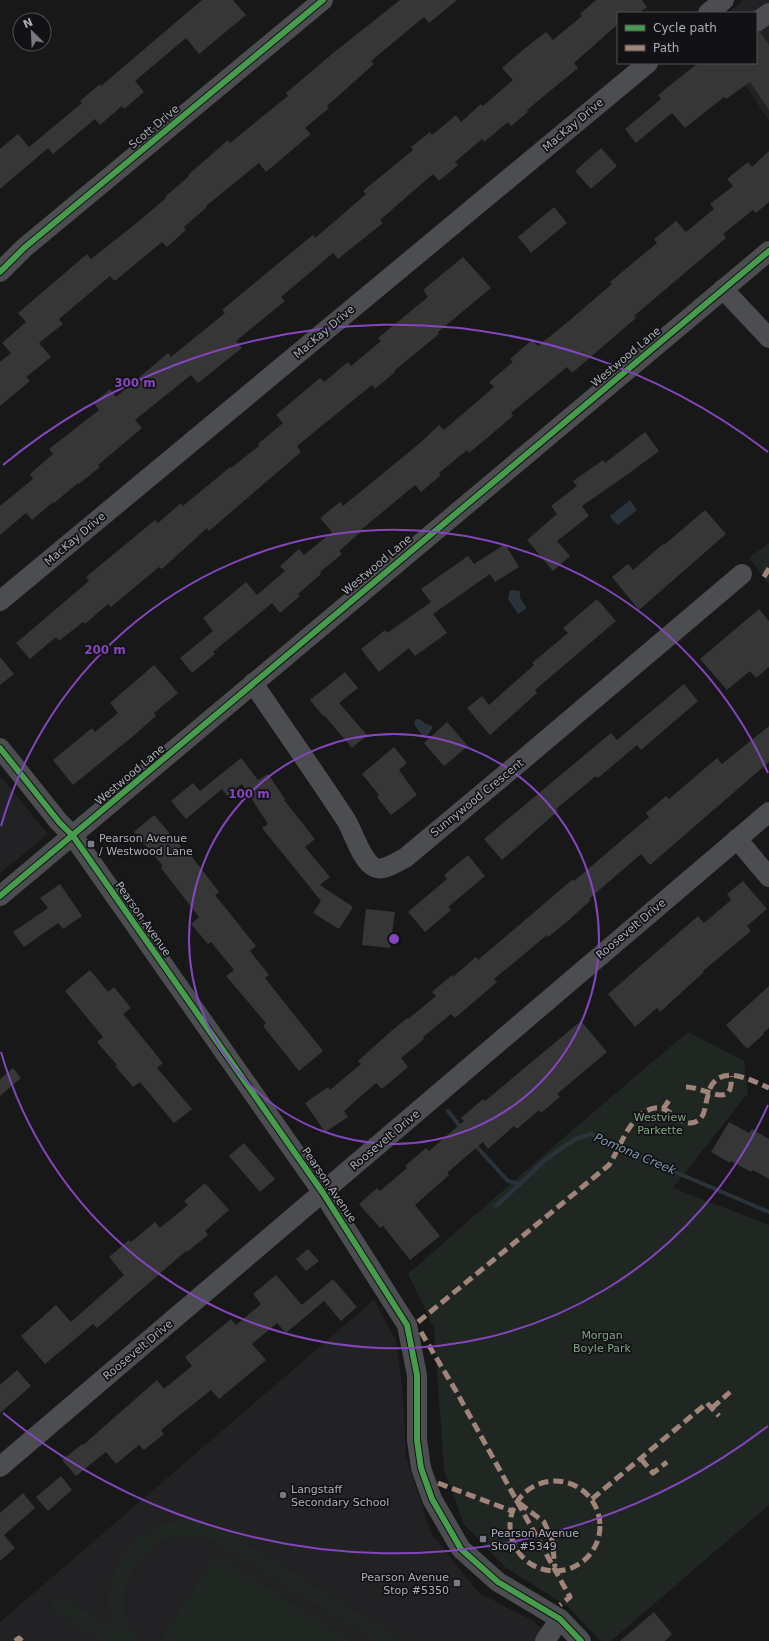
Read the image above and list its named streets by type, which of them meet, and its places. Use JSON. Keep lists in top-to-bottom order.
{
  "streets": {
    "street": [
      "MacKay Drive",
      "Scott Drive",
      "Westwood Lane",
      "Sunnywood Crescent",
      "Pearson Avenue",
      "Roosevelt Drive"
    ]
  },
  "crossings": [
    ["Westwood Lane", "Sunnywood Crescent"],
    ["Westwood Lane", "Pearson Avenue"],
    ["Pearson Avenue", "Roosevelt Drive"]
  ],
  "water": ["Pomona Creek"],
  "parks": ["Westview Parkette", "Morgan Boyle Park"],
  "places": {
    "transit": ["Pearson Avenue / Westwood Lane", "Pearson Avenue Stop #5349", "Pearson Avenue Stop #5350"],
    "other": ["Langstaff Secondary School"]
  },
  "legend": ["Cycle path", "Path"],
  "north": "top left",
  "rings": ["300 m", "200 m", "100 m"]
}
